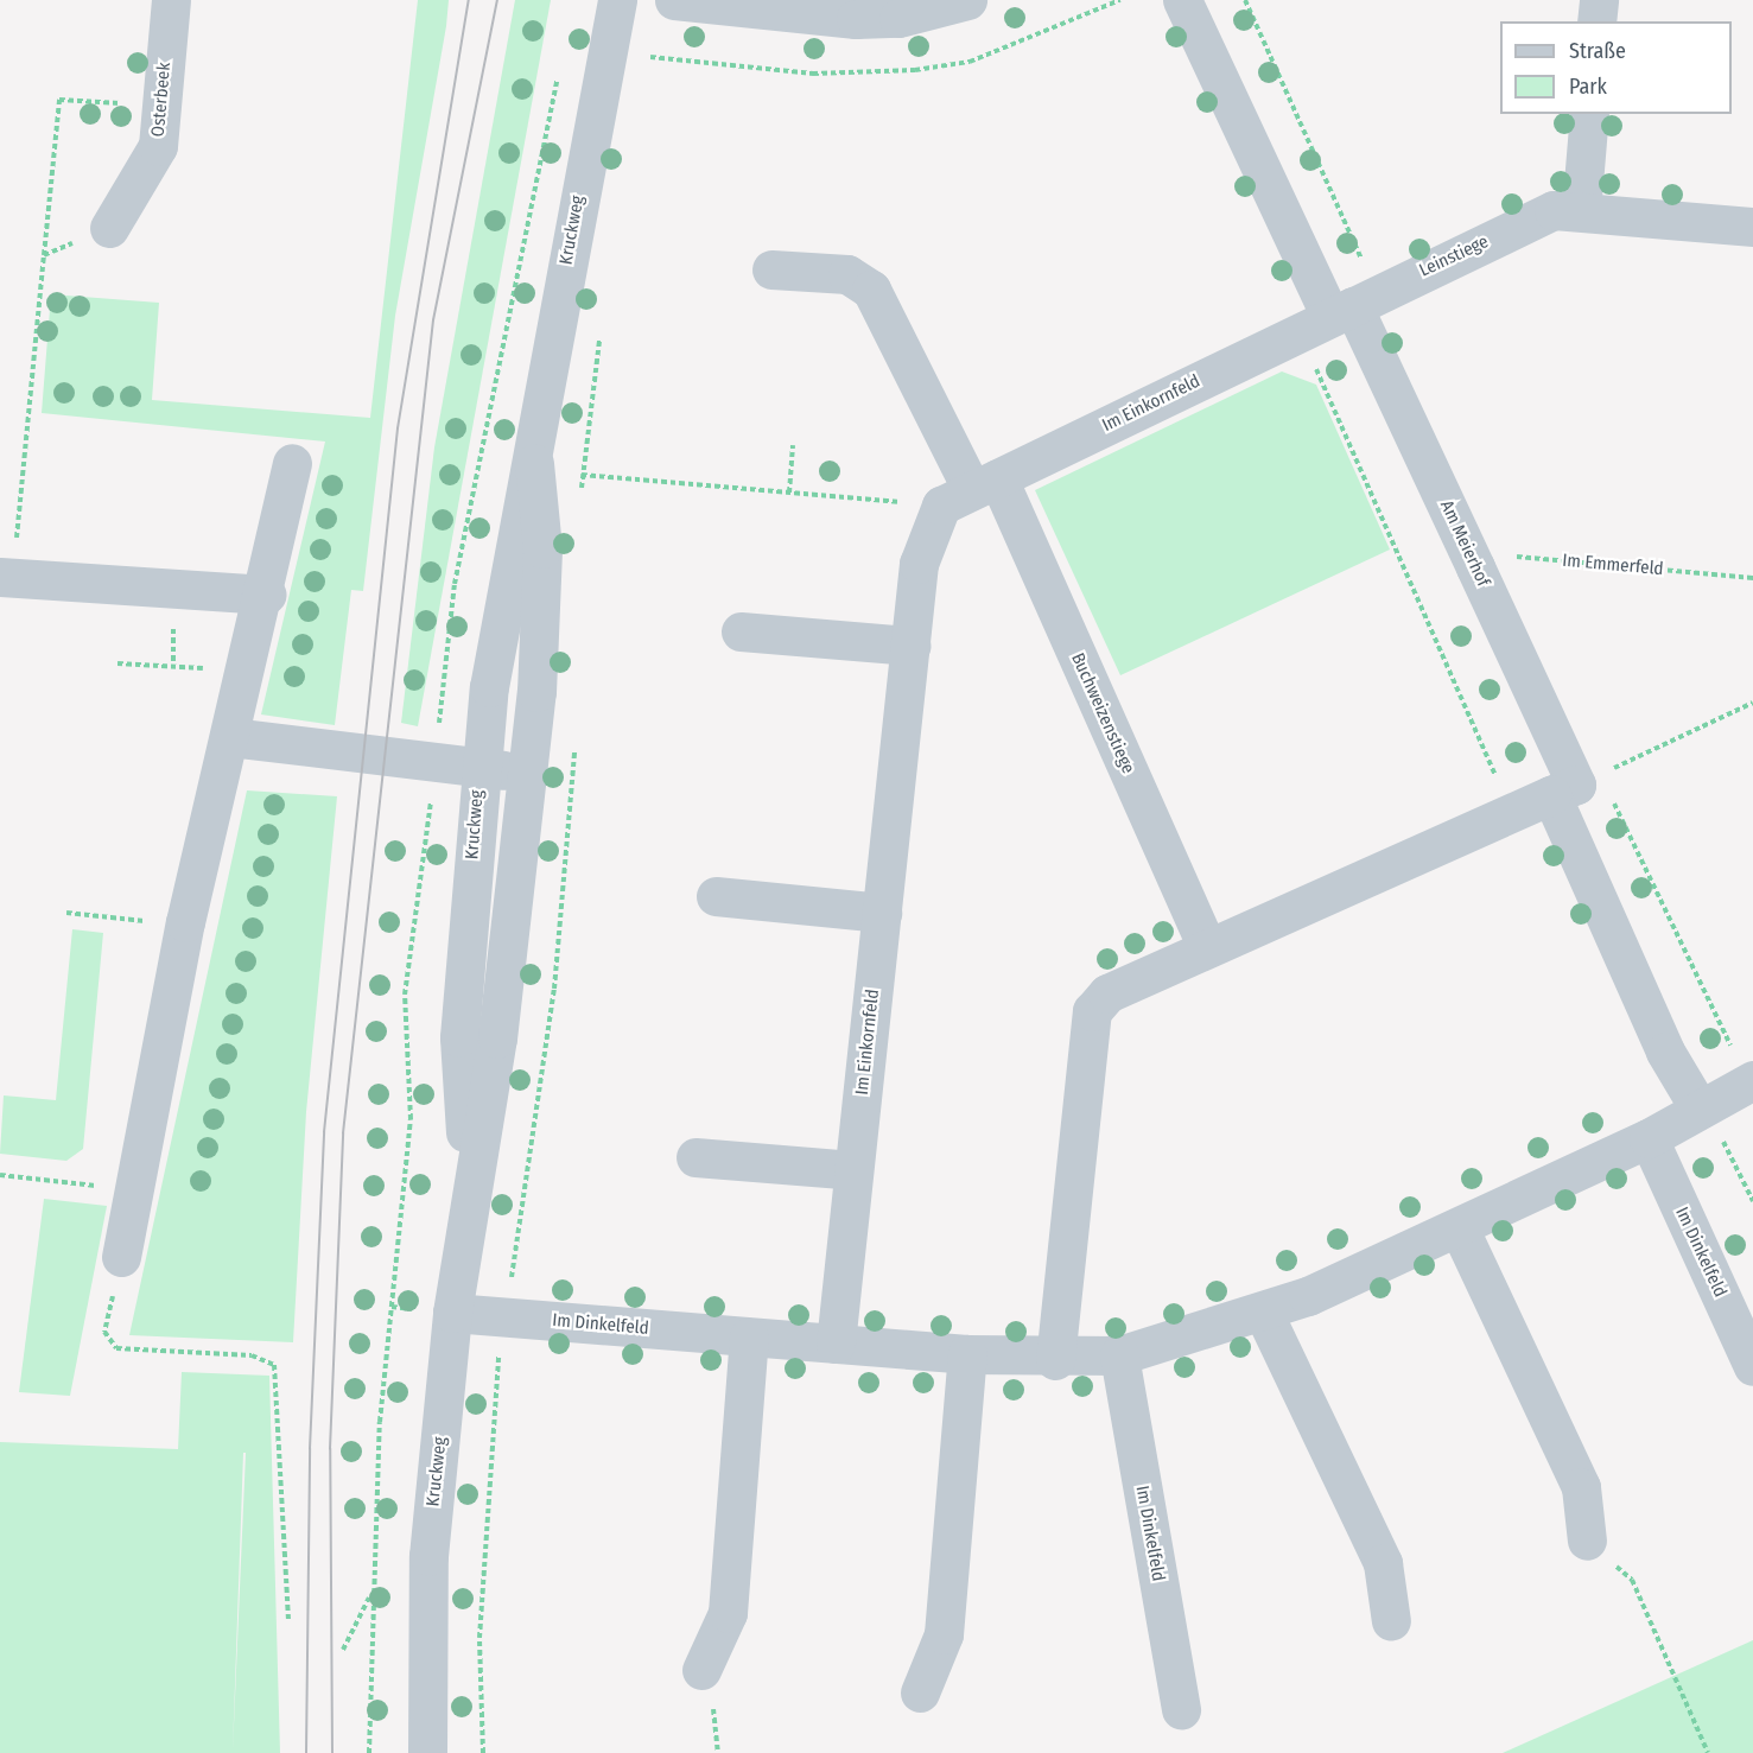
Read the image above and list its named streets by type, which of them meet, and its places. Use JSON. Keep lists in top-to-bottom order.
{
  "streets": {
    "street": [
      "Osterbeek",
      "Kruckweg",
      "Leinstiege",
      "Im Einkornfeld",
      "Am Meierhof",
      "Buchweizenstiege",
      "Im Dinkelfeld"
    ],
    "path": ["Im Emmerfeld"]
  },
  "crossings": [
    ["Kruckweg", "Im Dinkelfeld"],
    ["Leinstiege", "Im Einkornfeld"],
    ["Leinstiege", "Am Meierhof"],
    ["Im Einkornfeld", "Am Meierhof"],
    ["Im Einkornfeld", "Buchweizenstiege"],
    ["Im Einkornfeld", "Im Dinkelfeld"],
    ["Am Meierhof", "Im Emmerfeld"]
  ],
  "legend": ["Straße", "Park"]
}
